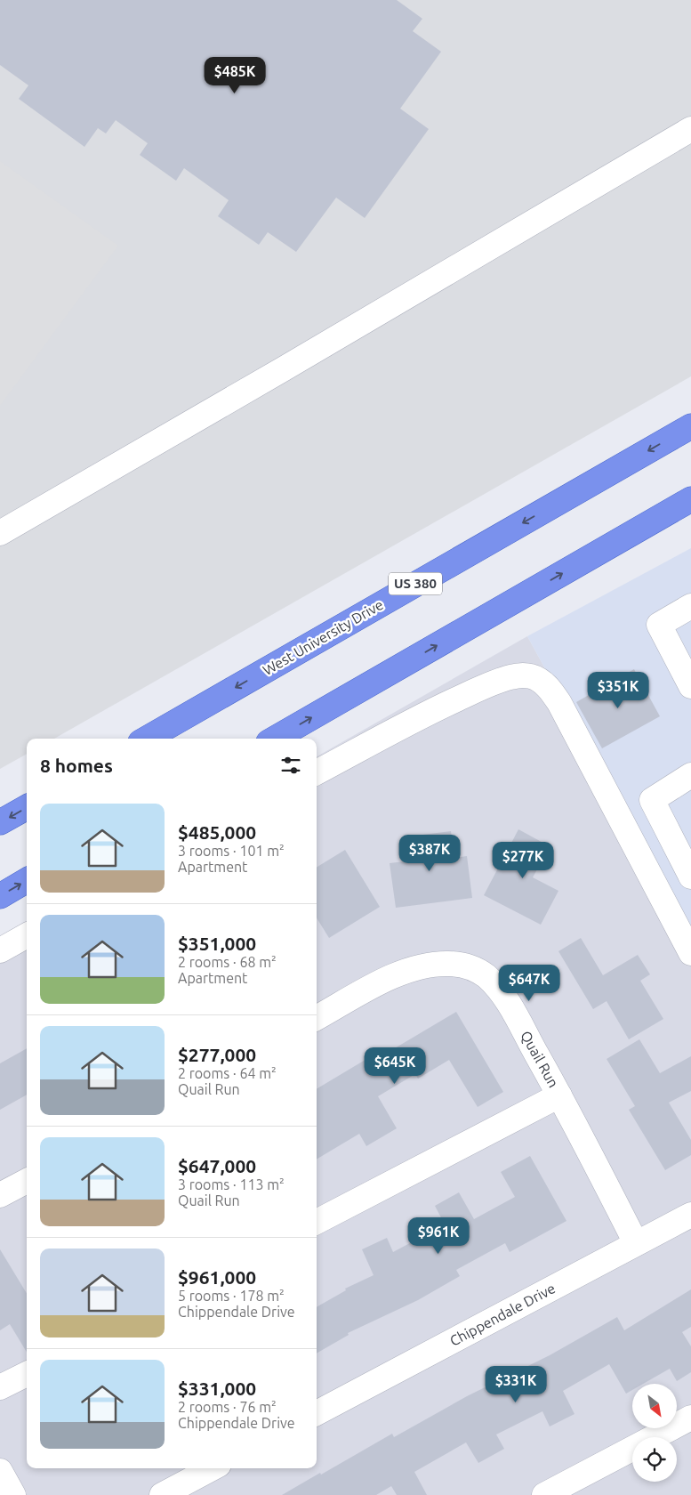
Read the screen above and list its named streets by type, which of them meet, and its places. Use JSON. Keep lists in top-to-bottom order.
{
  "streets": {
    "highway": ["US 380", "West University Drive"],
    "street": ["Quail Run", "Chippendale Drive"]
  },
  "crossings": [
    ["Quail Run", "Chippendale Drive"]
  ],
  "north": "bottom right",
  "page": {
    "price": [
      "$485K",
      "$351K",
      "$387K",
      "$277K",
      "$647K",
      "$645K",
      "$961K",
      "$331K"
    ],
    "heading": "8 homes",
    "list": [
      {
        "name": "$485,000",
        "note": "3 rooms · 101 m² · Apartment"
      },
      {
        "name": "$351,000",
        "note": "2 rooms · 68 m² · Apartment"
      },
      {
        "name": "$277,000",
        "note": "2 rooms · 64 m² · Quail Run"
      },
      {
        "name": "$647,000",
        "note": "3 rooms · 113 m² · Quail Run"
      },
      {
        "name": "$961,000",
        "note": "5 rooms · 178 m² · Chippendale Drive"
      },
      {
        "name": "$331,000",
        "note": "2 rooms · 76 m² · Chippendale Drive"
      }
    ]
  }
}
